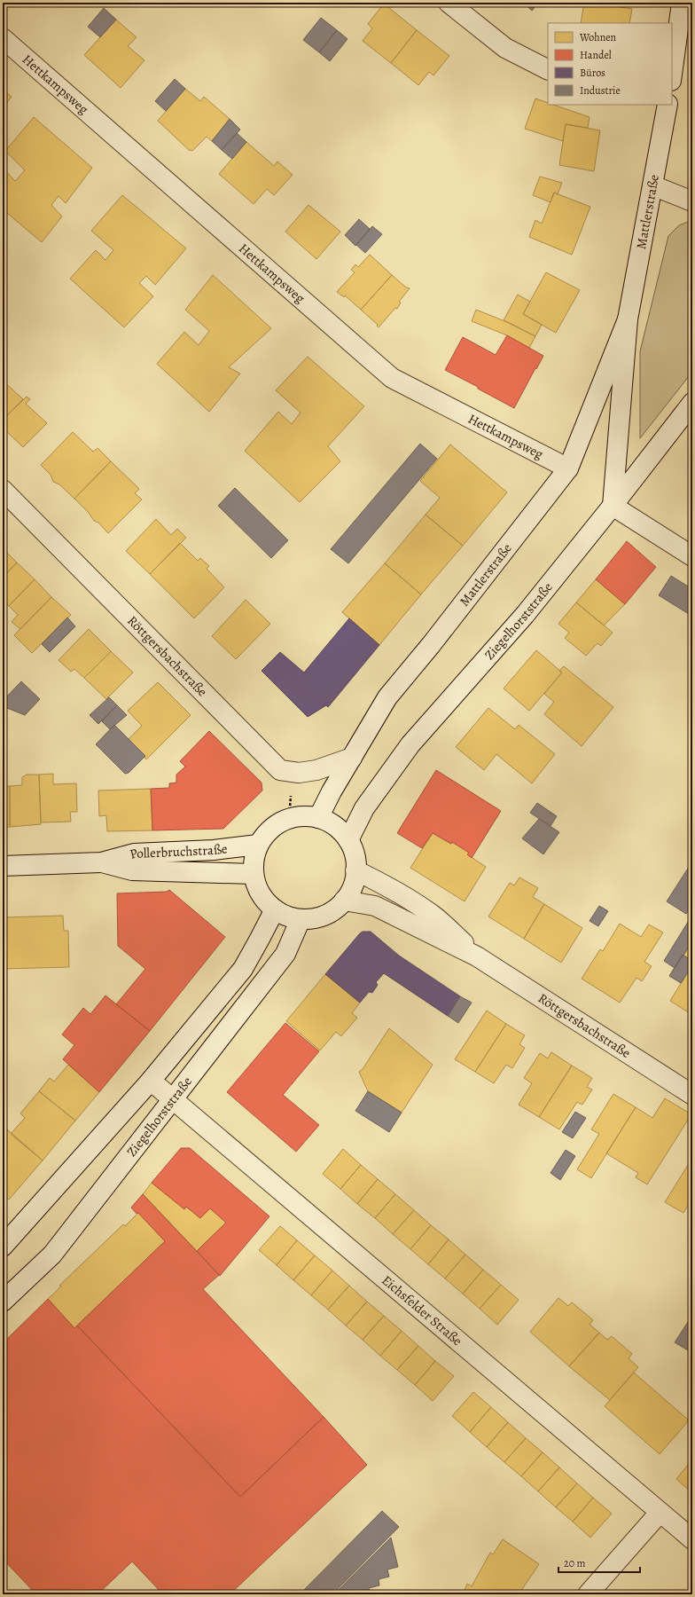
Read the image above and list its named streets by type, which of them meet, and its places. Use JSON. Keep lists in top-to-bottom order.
{
  "streets": {
    "street": [
      "Hettkampsweg",
      "Mattlerstraße",
      "Ziegelhorststraße",
      "Röttgersbachstraße",
      "Pollerbruchstraße",
      "Eichsfelder Straße"
    ]
  },
  "crossings": [
    ["Hettkampsweg", "Mattlerstraße"],
    ["Mattlerstraße", "Ziegelhorststraße"],
    ["Mattlerstraße", "Röttgersbachstraße"],
    ["Mattlerstraße", "Pollerbruchstraße"],
    ["Ziegelhorststraße", "Röttgersbachstraße"],
    ["Ziegelhorststraße", "Pollerbruchstraße"],
    ["Ziegelhorststraße", "Eichsfelder Straße"],
    ["Röttgersbachstraße", "Pollerbruchstraße"]
  ],
  "legend": [
    "Wohnen",
    "Handel",
    "Büros",
    "Industrie"
  ],
  "scale_bar": "20 m"
}
